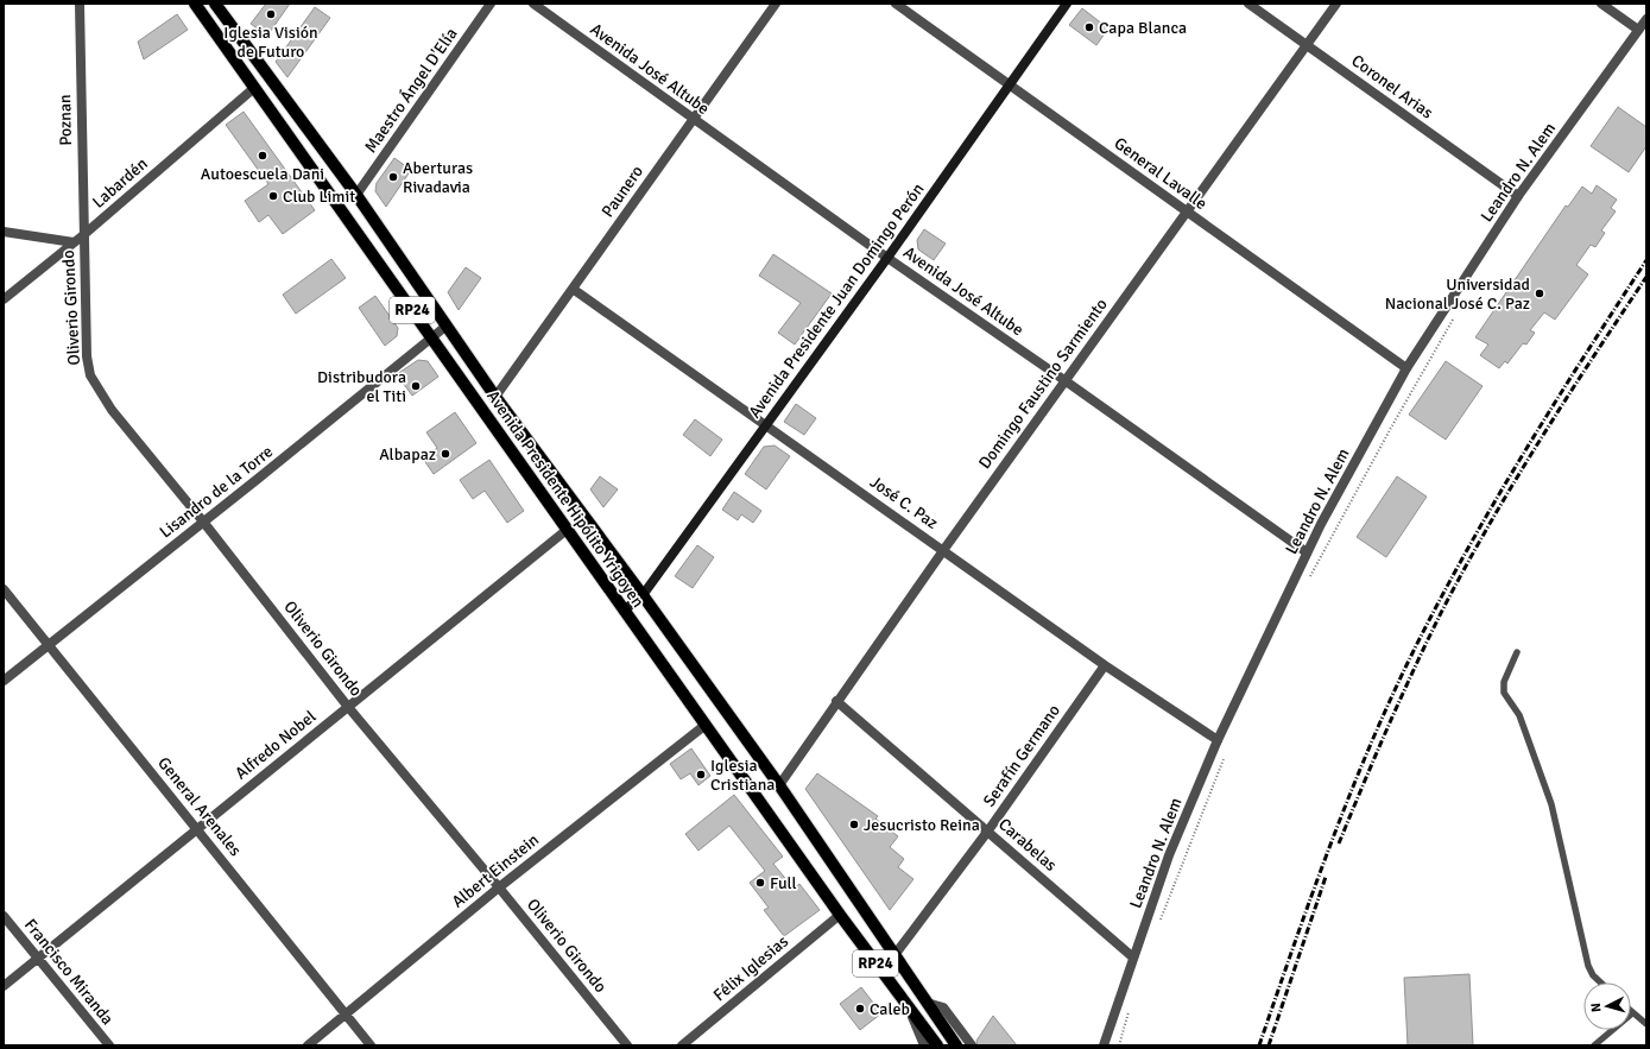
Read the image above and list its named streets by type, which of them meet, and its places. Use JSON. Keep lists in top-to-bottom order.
{
  "streets": {
    "main road": ["Avenida Presidente Juan Domingo Perón", "RP24", "Avenida Presidente Hipólito Yrigoyen"],
    "street": [
      "Avenida José Altube",
      "Coronel Arias",
      "Maestro Ángel D'Elía",
      "Poznan",
      "Leandro N. Alem",
      "General Lavalle",
      "Labardén",
      "Paunero",
      "Oliverio Girondo",
      "Domingo Faustino Sarmiento",
      "Lisandro de la Torre",
      "José C. Paz",
      "Alfredo Nobel",
      "Serafín Germano",
      "General Arenales",
      "Carabelas",
      "Albert Einstein",
      "Félix Iglesias",
      "Francisco Miranda"
    ]
  },
  "crossings": [
    ["Avenida José Altube", "Leandro N. Alem"],
    ["Avenida José Altube", "Paunero"],
    ["Avenida José Altube", "Avenida Presidente Juan Domingo Perón"],
    ["Avenida José Altube", "Domingo Faustino Sarmiento"],
    ["Coronel Arias", "Leandro N. Alem"],
    ["Coronel Arias", "Domingo Faustino Sarmiento"],
    ["Maestro Ángel D'Elía", "Avenida Presidente Hipólito Yrigoyen"],
    ["Poznan", "Labardén"],
    ["Poznan", "Oliverio Girondo"],
    ["Leandro N. Alem", "General Lavalle"],
    ["Leandro N. Alem", "José C. Paz"],
    ["Leandro N. Alem", "Carabelas"],
    ["General Lavalle", "Avenida Presidente Juan Domingo Perón"],
    ["General Lavalle", "Domingo Faustino Sarmiento"],
    ["Labardén", "Oliverio Girondo"],
    ["Labardén", "Avenida Presidente Hipólito Yrigoyen"],
    ["Paunero", "Avenida Presidente Hipólito Yrigoyen"],
    ["Paunero", "José C. Paz"],
    ["Avenida Presidente Juan Domingo Perón", "Avenida Presidente Hipólito Yrigoyen"],
    ["Avenida Presidente Juan Domingo Perón", "José C. Paz"],
    ["Oliverio Girondo", "Lisandro de la Torre"],
    ["Oliverio Girondo", "Alfredo Nobel"],
    ["Oliverio Girondo", "Albert Einstein"],
    ["Domingo Faustino Sarmiento", "Avenida Presidente Hipólito Yrigoyen"],
    ["Domingo Faustino Sarmiento", "José C. Paz"],
    ["Domingo Faustino Sarmiento", "Carabelas"],
    ["Lisandro de la Torre", "Avenida Presidente Hipólito Yrigoyen"],
    ["Lisandro de la Torre", "General Arenales"],
    ["Avenida Presidente Hipólito Yrigoyen", "Alfredo Nobel"],
    ["Avenida Presidente Hipólito Yrigoyen", "Serafín Germano"],
    ["Avenida Presidente Hipólito Yrigoyen", "Albert Einstein"],
    ["Avenida Presidente Hipólito Yrigoyen", "Félix Iglesias"],
    ["José C. Paz", "Serafín Germano"],
    ["Alfredo Nobel", "General Arenales"],
    ["Alfredo Nobel", "Francisco Miranda"],
    ["Serafín Germano", "Carabelas"],
    ["General Arenales", "Albert Einstein"]
  ],
  "places": [
    "Iglesia Visión de Futuro",
    "Capa Blanca",
    "Autoescuela Dani",
    "Aberturas Rivadavia",
    "Club Limit",
    "Universidad Nacional José C. Paz",
    "Distribudora el Titi",
    "Albapaz",
    "Iglesia Cristiana",
    "Jesucristo Reina",
    "Full",
    "Caleb"
  ],
  "north": "left"
}
